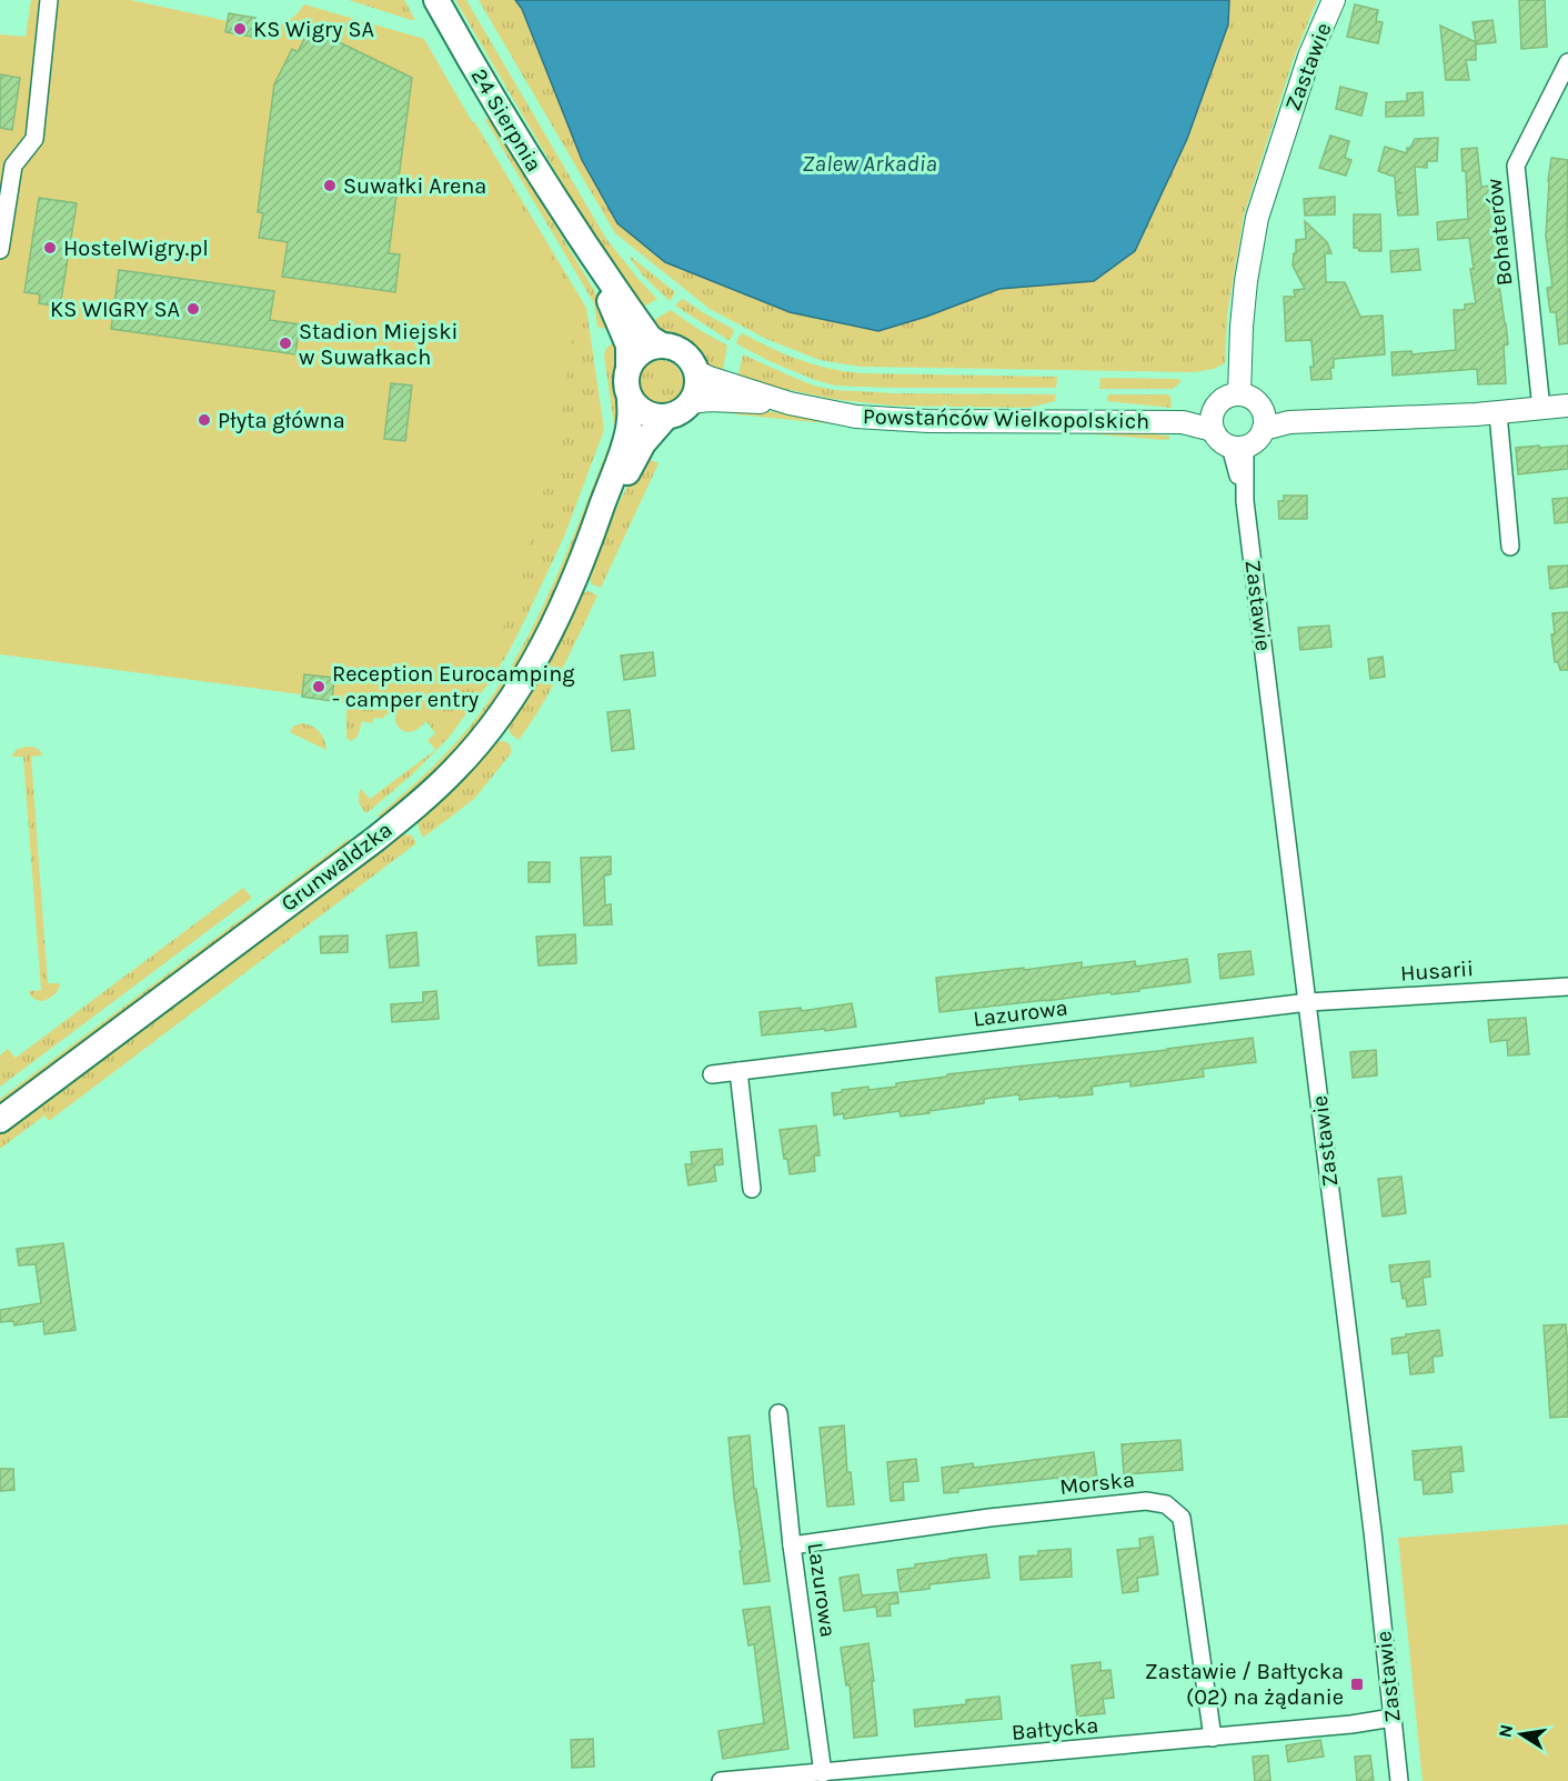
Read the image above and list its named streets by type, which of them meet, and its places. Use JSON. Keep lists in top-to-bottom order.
{
  "streets": {
    "main road": ["24 Sierpnia", "Grunwaldzka"],
    "street": [
      "Zastawie",
      "Bohaterów",
      "Powstańców Wielkopolskich",
      "Husarii",
      "Lazurowa",
      "Morska",
      "Bałtycka"
    ]
  },
  "crossings": [
    ["Zastawie", "Powstańców Wielkopolskich"],
    ["Zastawie", "Husarii"],
    ["Zastawie", "Lazurowa"],
    ["Zastawie", "Bałtycka"],
    ["24 Sierpnia", "Powstańców Wielkopolskich"],
    ["24 Sierpnia", "Grunwaldzka"],
    ["Powstańców Wielkopolskich", "Grunwaldzka"],
    ["Husarii", "Lazurowa"],
    ["Lazurowa", "Morska"],
    ["Lazurowa", "Bałtycka"],
    ["Morska", "Bałtycka"]
  ],
  "water": ["Zalew Arkadia"],
  "places": {
    "other": [
      "KS Wigry SA",
      "Suwałki Arena",
      "HostelWigry.pl",
      "KS WIGRY SA",
      "Stadion Miejski w Suwałkach",
      "Płyta główna",
      "Reception Eurocamping - camper entry"
    ],
    "transit": ["Zastawie / Bałtycka (02) na żądanie"]
  },
  "north": "left"
}
